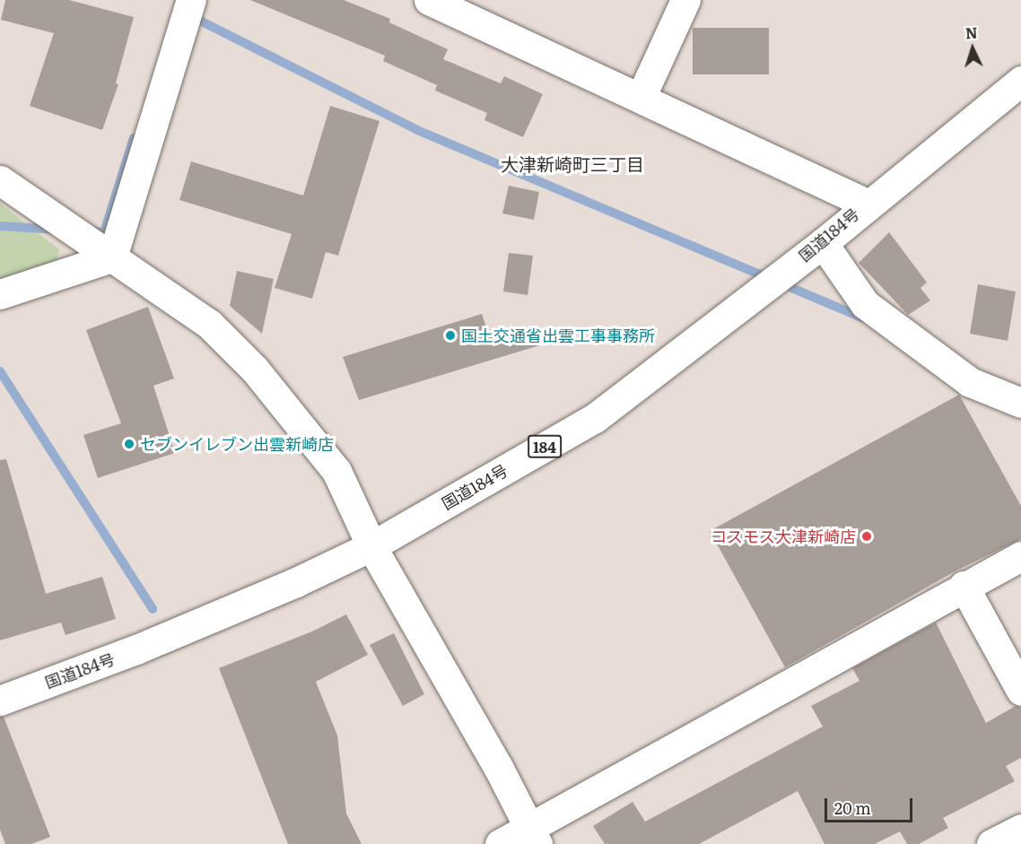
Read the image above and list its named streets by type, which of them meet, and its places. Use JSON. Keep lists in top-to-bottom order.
{
  "streets": {
    "main road": ["国道184号", "184"]
  },
  "districts": ["大津新崎町三丁目"],
  "places": ["国土交通省出雲工事事務所", "セブンイレブン出雲新崎店", "コスモス大津新崎店"],
  "scale_bar": "20 m",
  "north": "top"
}
